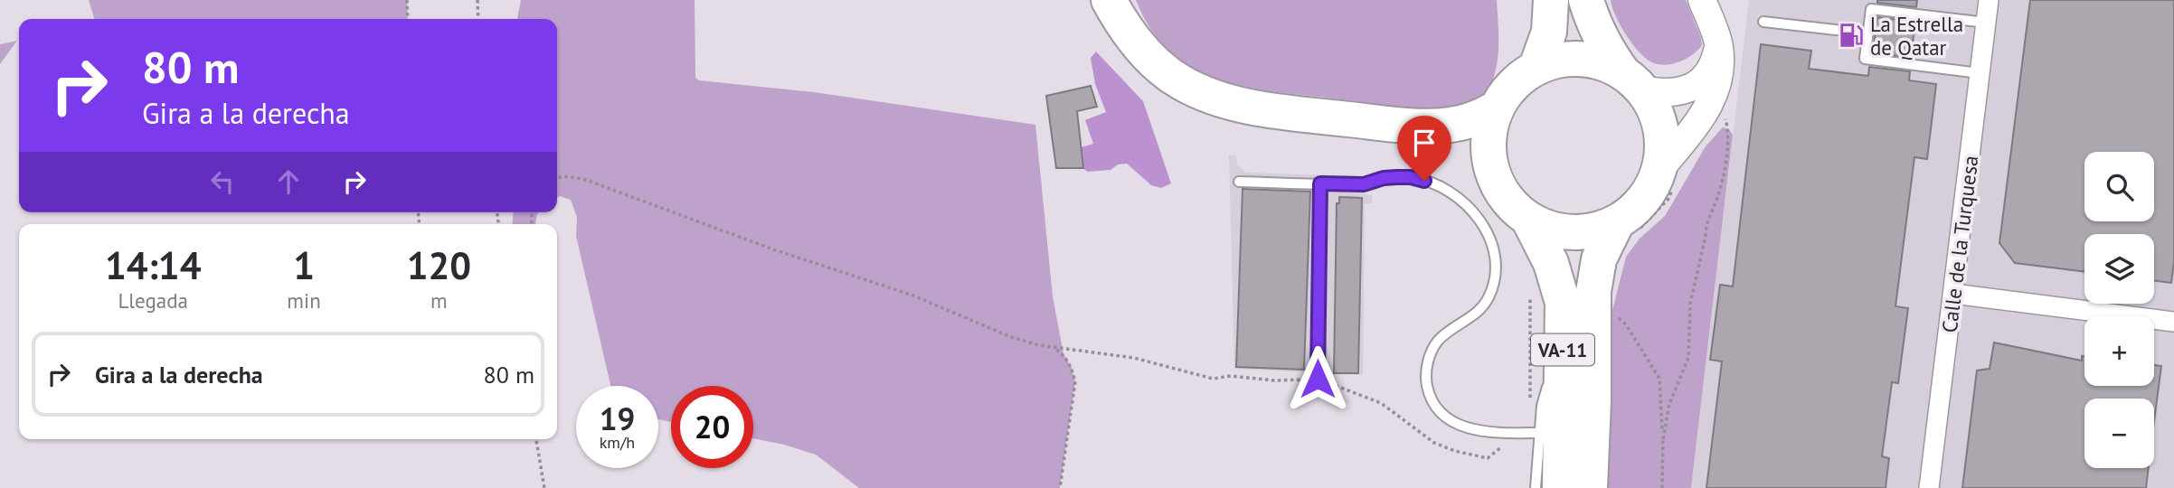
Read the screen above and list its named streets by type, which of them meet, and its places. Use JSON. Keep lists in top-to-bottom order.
{
  "streets": {
    "highway": ["VA-11"],
    "street": ["Calle de la Turquesa"]
  },
  "places": {
    "fuel station": ["La Estrella de Qatar"]
  },
  "page": {
    "turn": ["80 m", "Gira a la derecha"],
    "map_buttons": ["+", "−"],
    "eta": [
      "14:14",
      "Llegada",
      "1",
      "min",
      "120",
      "m"
    ],
    "list": [
      {
        "name": "Gira a la derecha",
        "value": "80 m"
      }
    ],
    "speed": "19 km/h",
    "limit": "20"
  }
}
